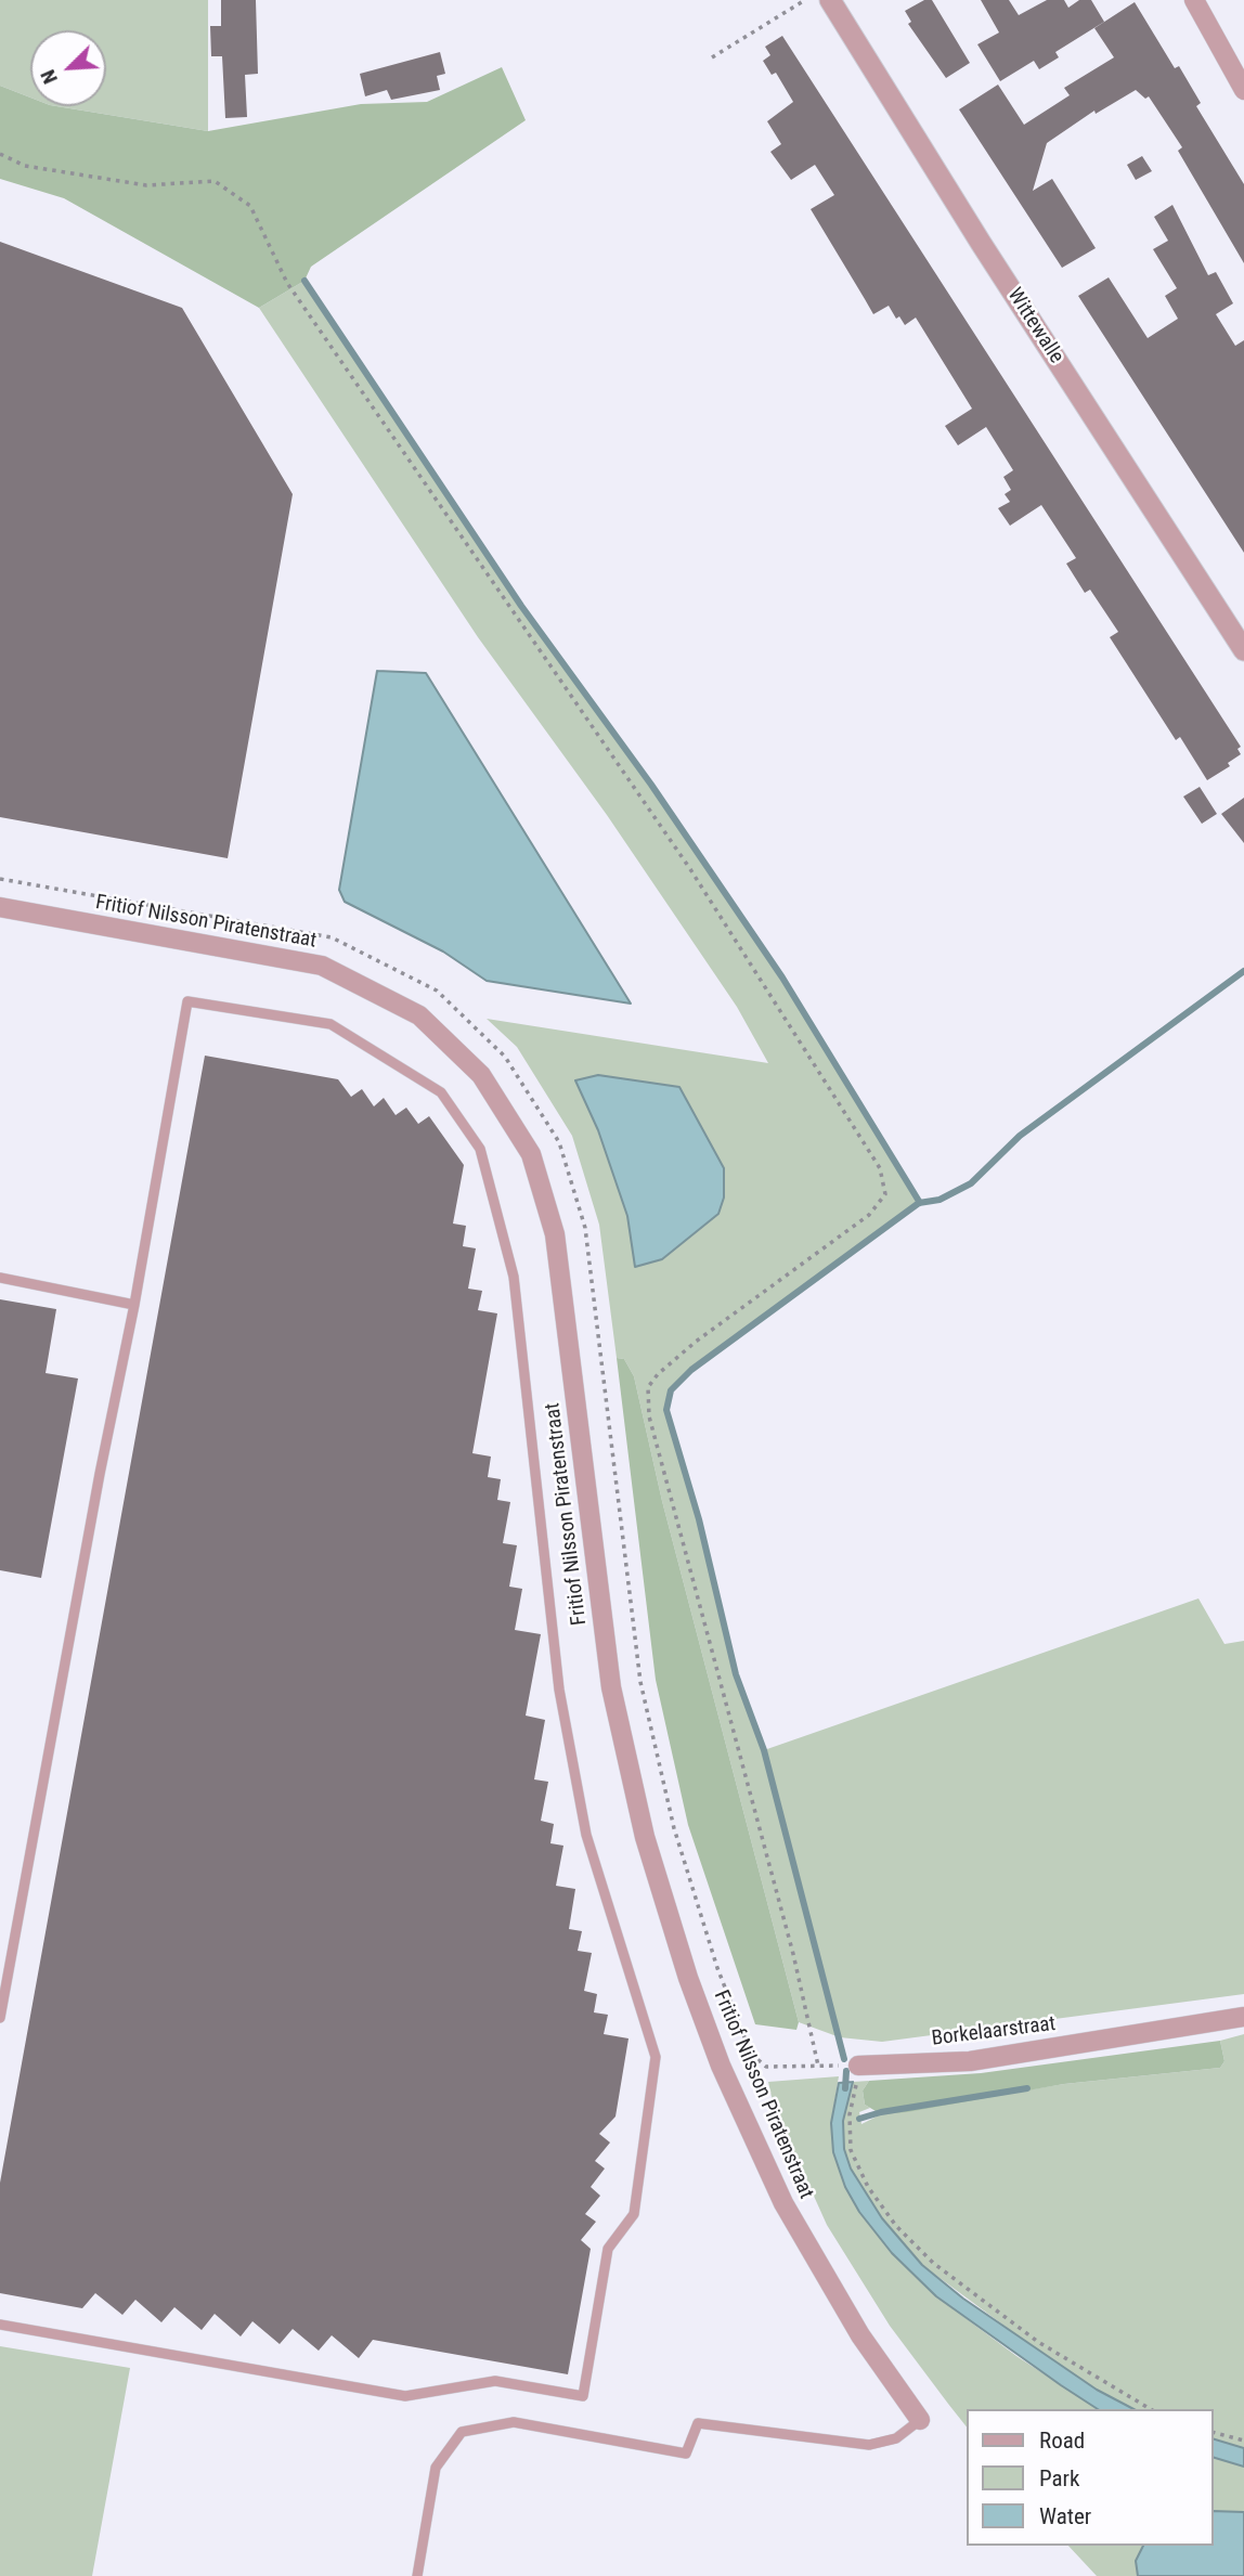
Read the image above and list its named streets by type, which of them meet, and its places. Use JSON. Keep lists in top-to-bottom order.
{
  "streets": {
    "street": ["Wittewalle", "Fritiof Nilsson Piratenstraat", "Borkelaarstraat"]
  },
  "legend": ["Road", "Park", "Water"],
  "north": "bottom left"
}
